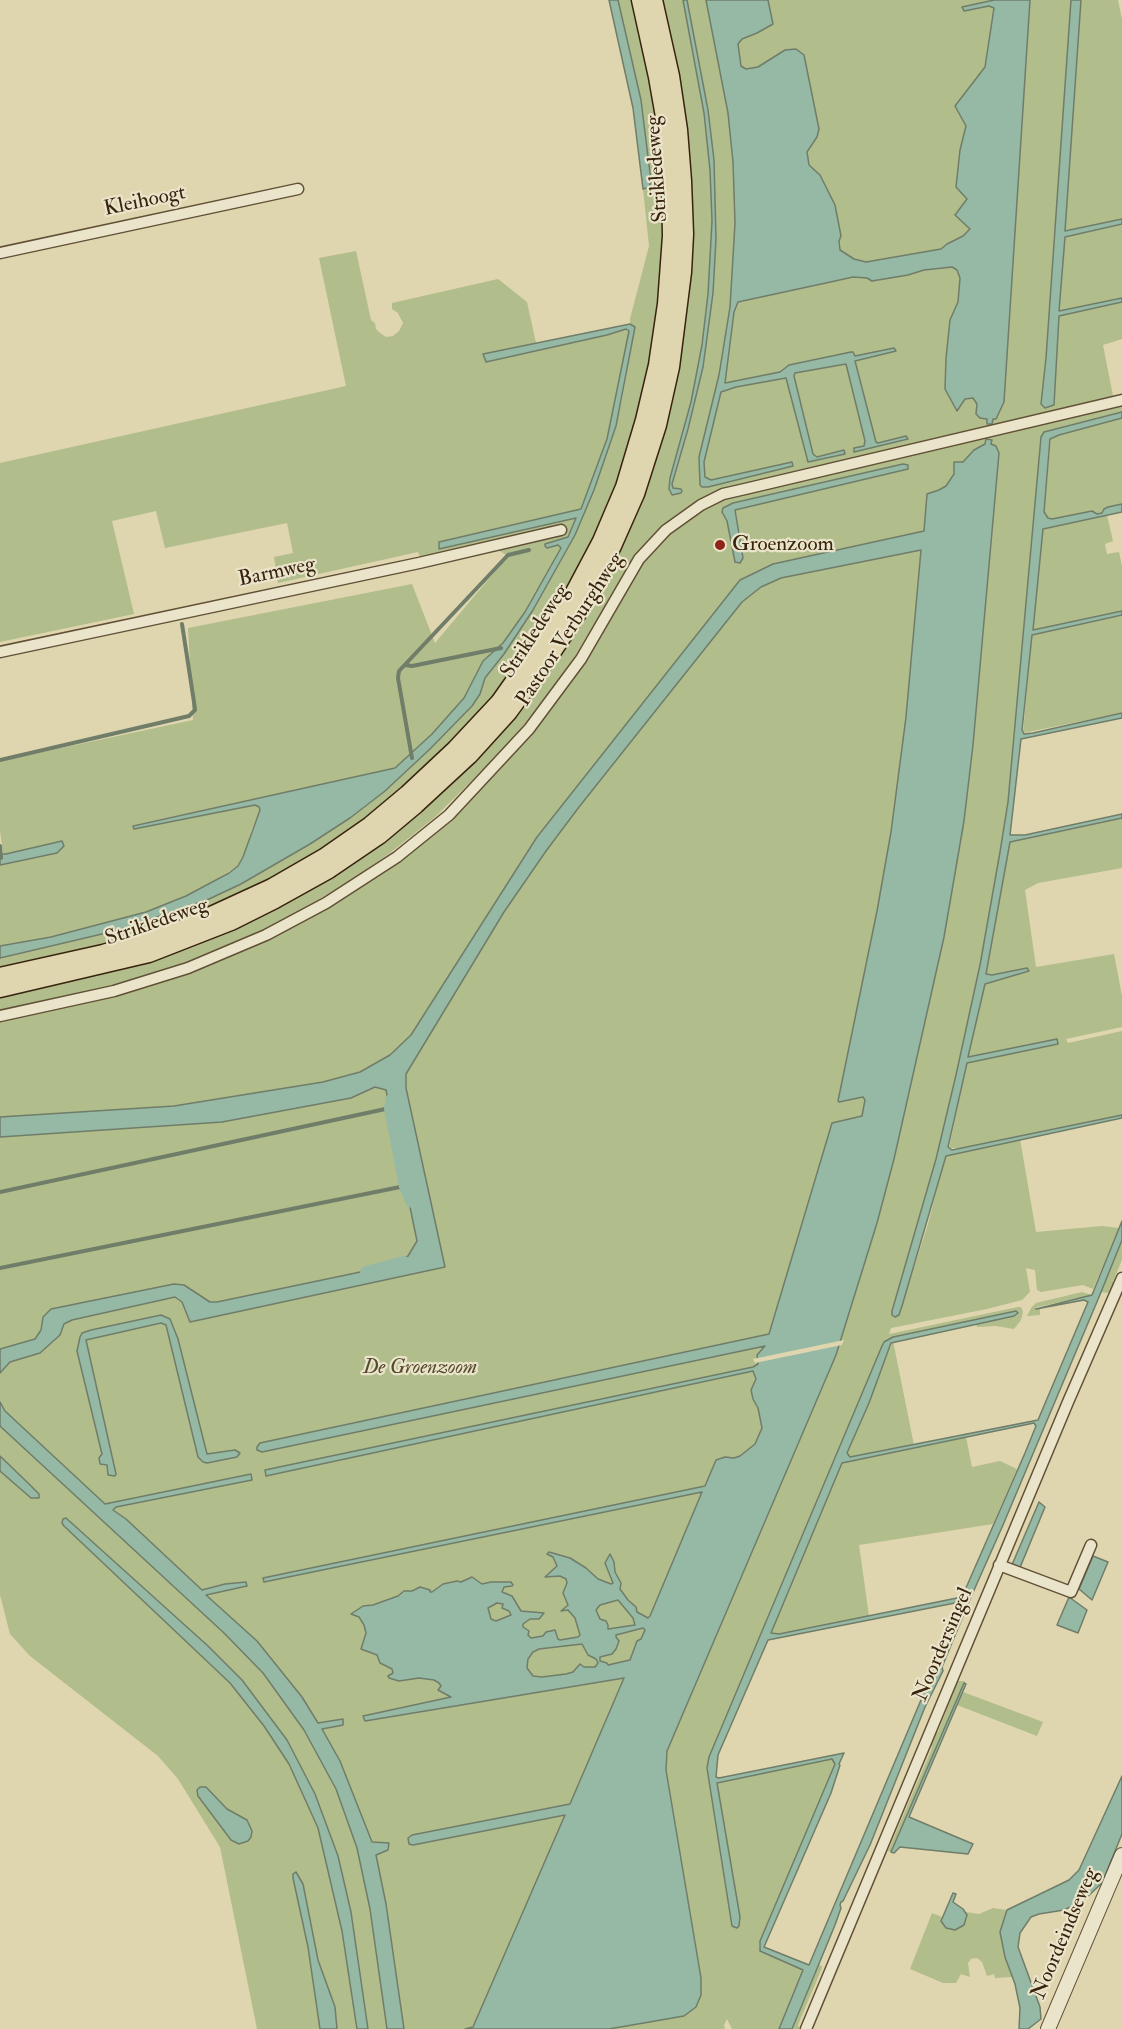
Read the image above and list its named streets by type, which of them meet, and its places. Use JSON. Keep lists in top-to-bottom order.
{
  "streets": {
    "main road": ["Strikledeweg"],
    "street": [
      "Kleihoogt",
      "Barmweg",
      "Pastoor Verburghweg",
      "Noordersingel",
      "Noordeindseweg"
    ]
  },
  "parks": ["De Groenzoom"],
  "places": ["Groenzoom"]
}
